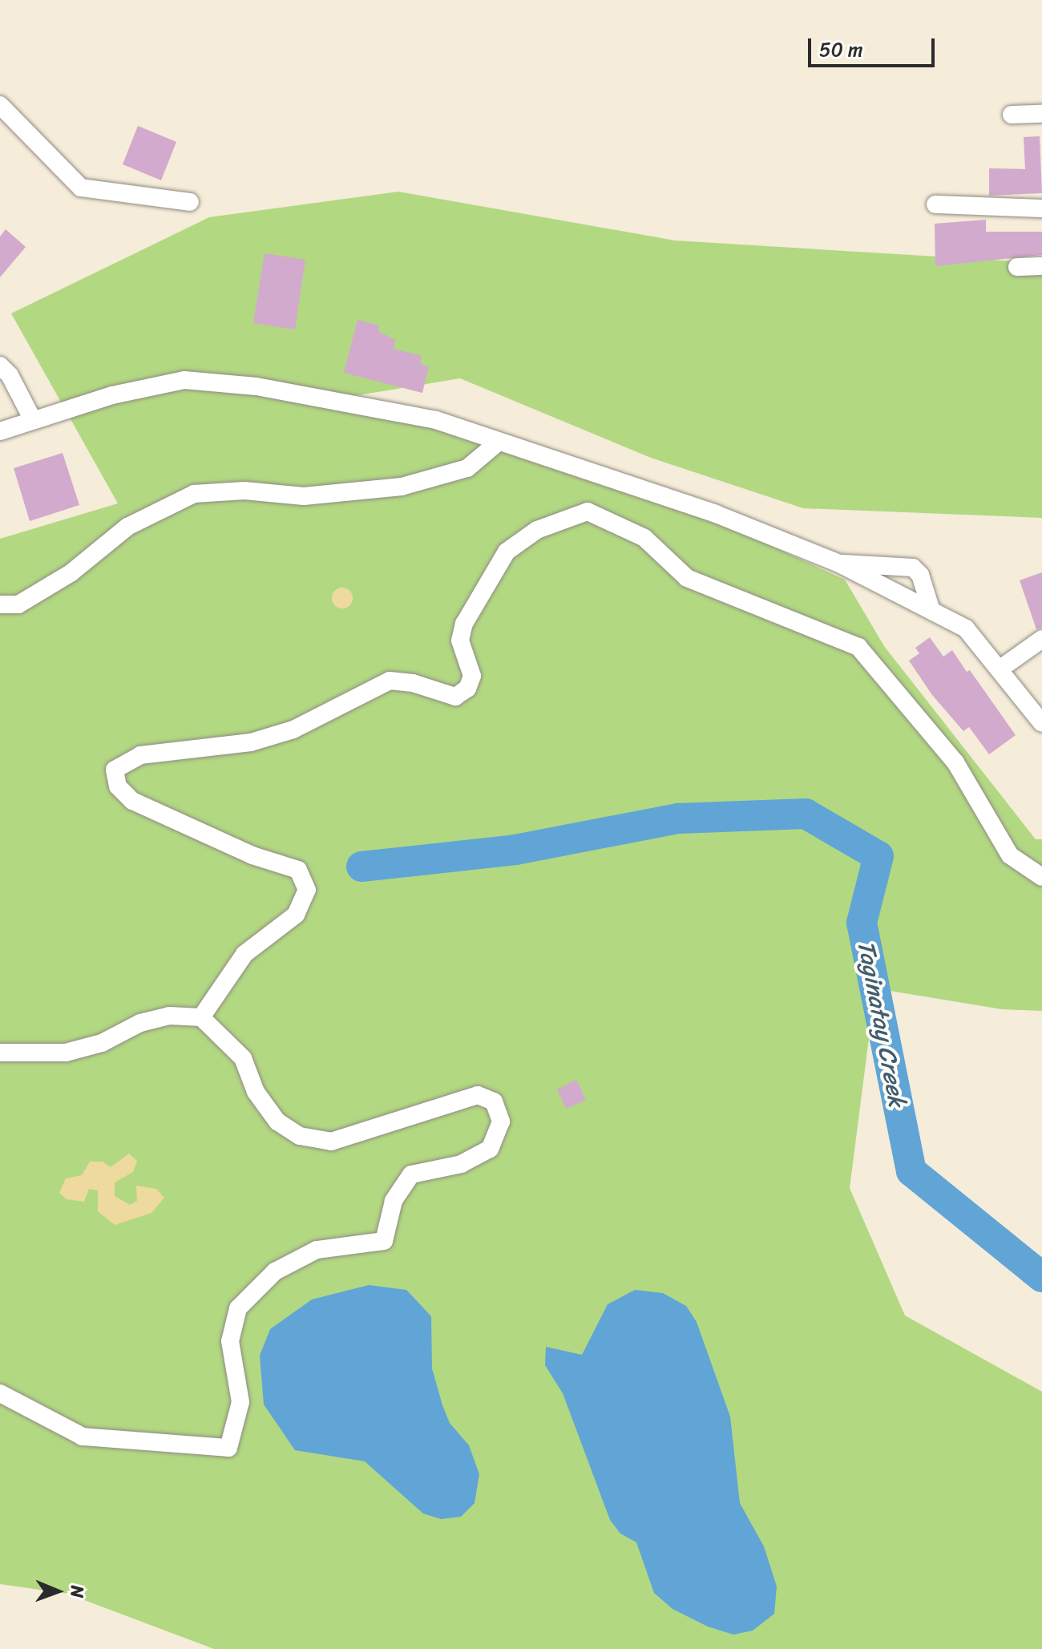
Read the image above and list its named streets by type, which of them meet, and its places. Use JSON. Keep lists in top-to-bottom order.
{
  "water": ["Taginatay Creek"],
  "scale_bar": "50 m",
  "north": "right"
}
